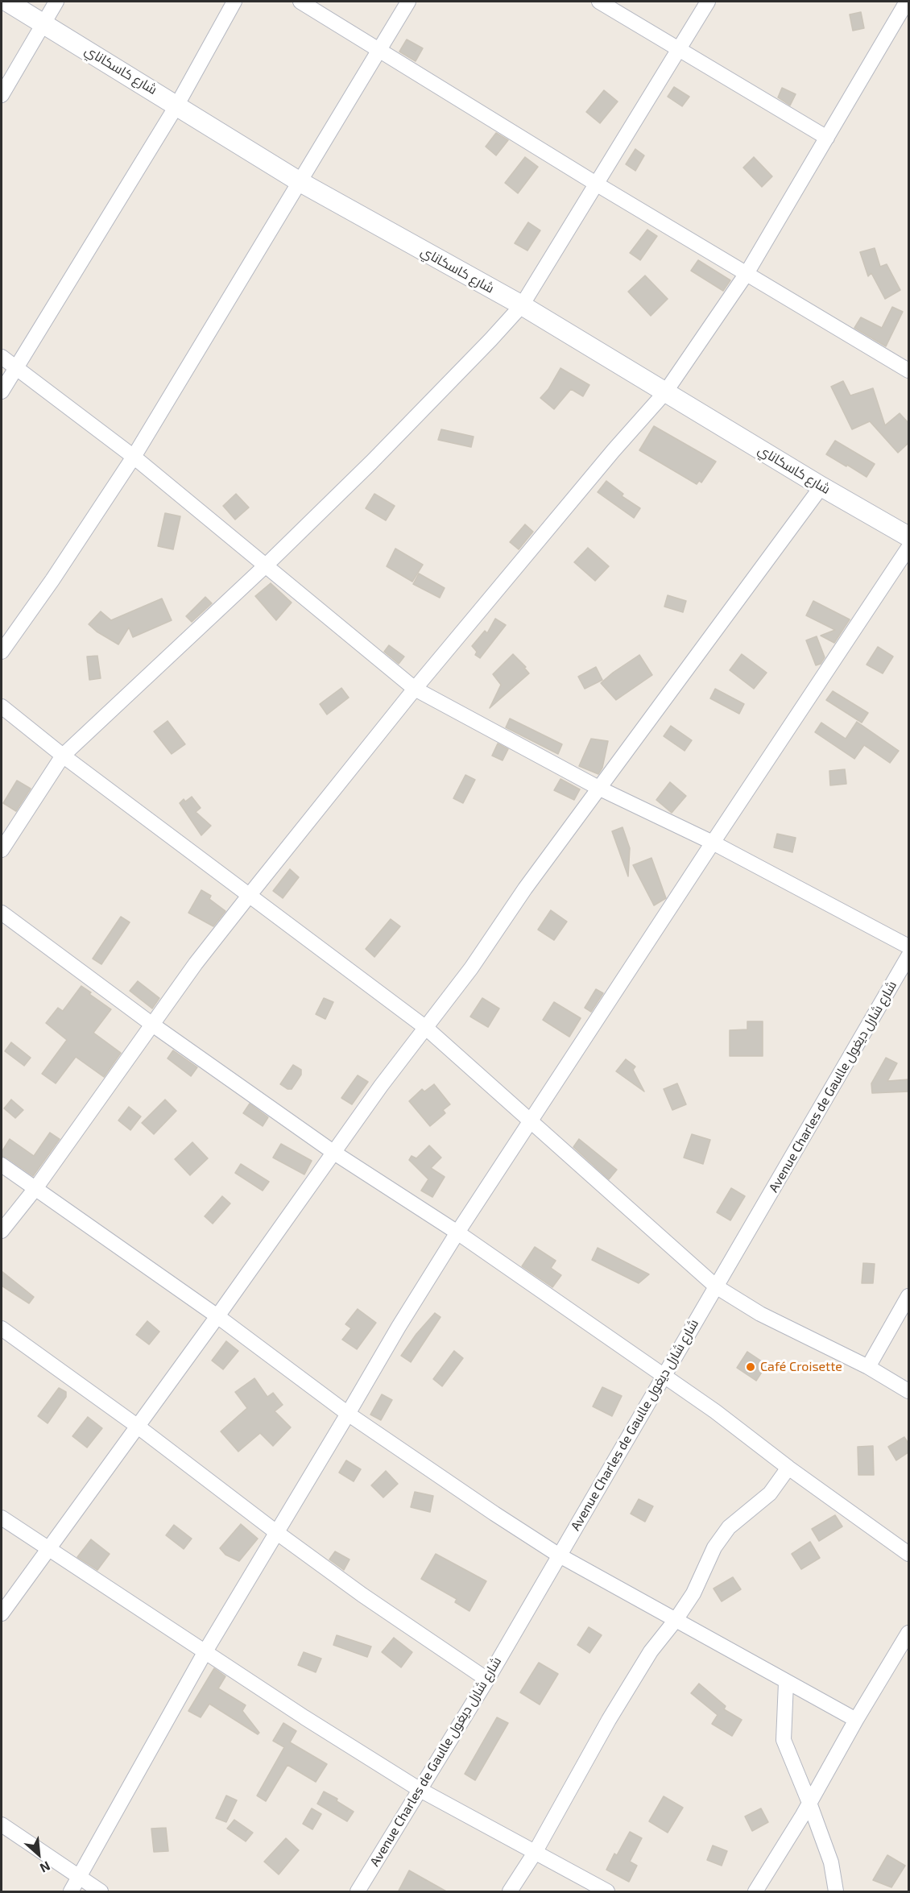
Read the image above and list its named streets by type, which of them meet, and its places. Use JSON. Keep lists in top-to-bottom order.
{
  "streets": {
    "street": ["شارع كاسكاناي", "Avenue Charles de Gaulle شارع شارل ديغول"]
  },
  "places": ["Café Croisette"],
  "north": "bottom right"
}
